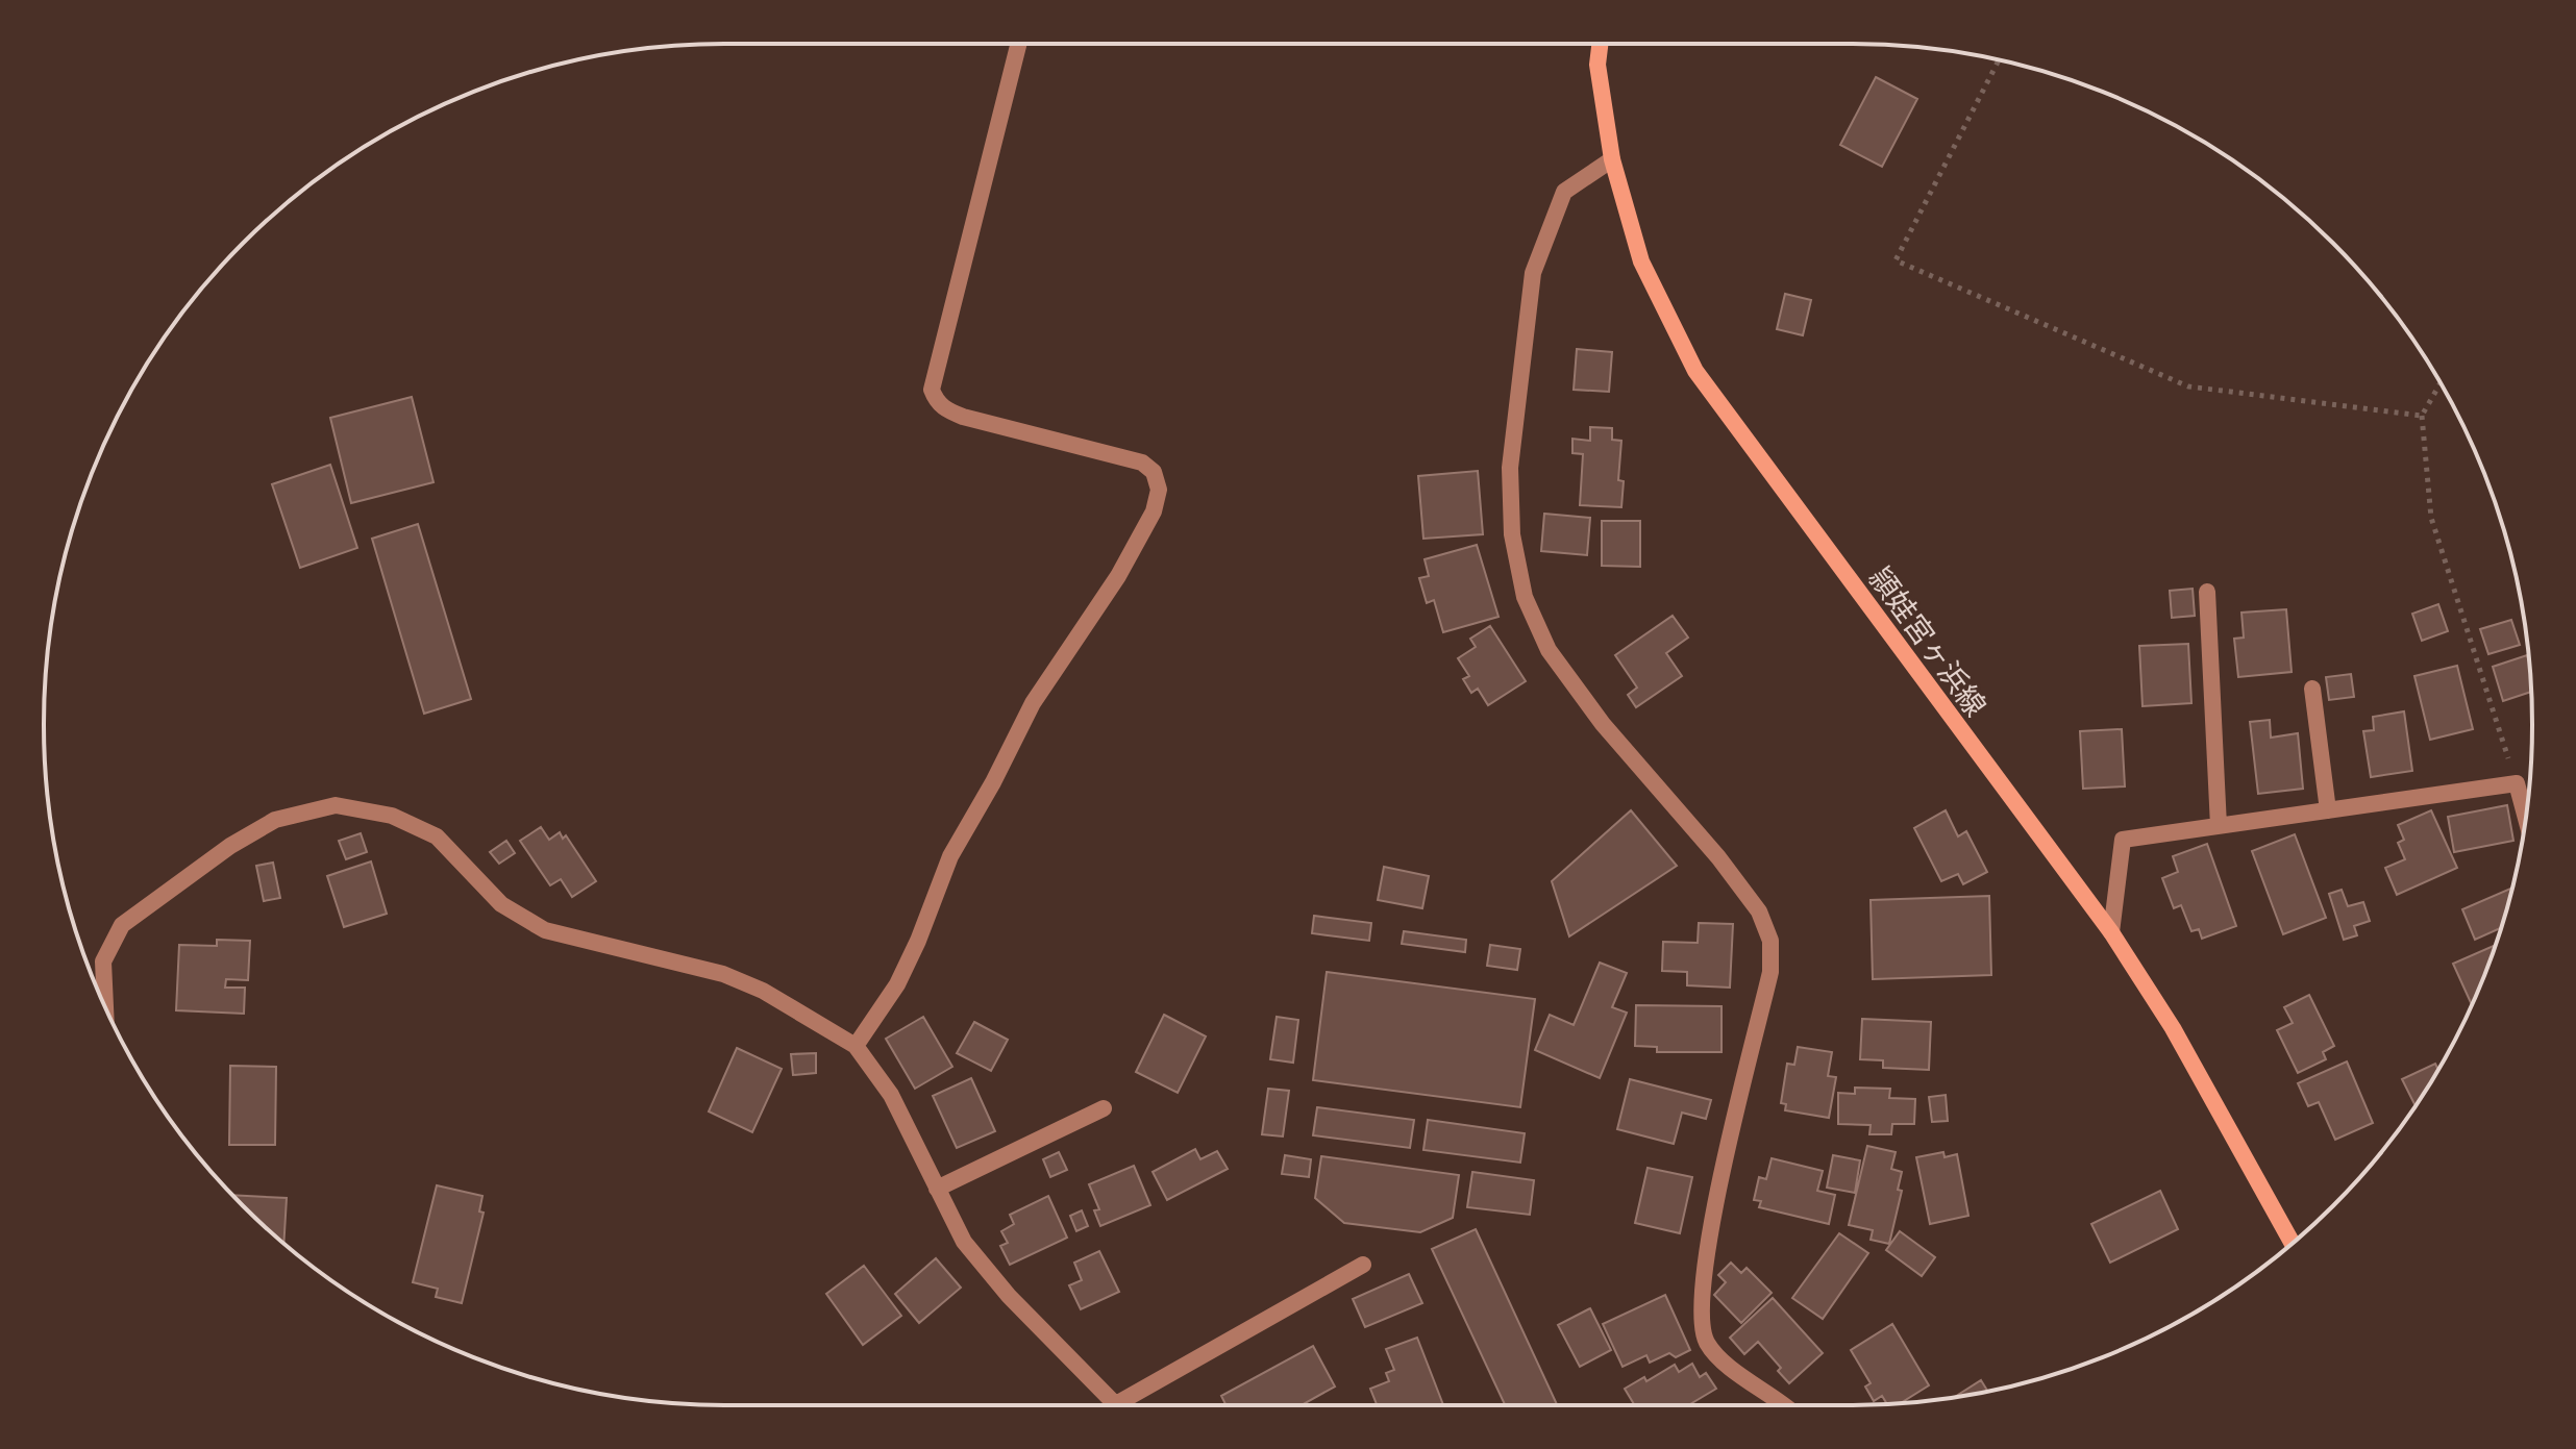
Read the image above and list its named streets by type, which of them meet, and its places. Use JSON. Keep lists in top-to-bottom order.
{
  "streets": {
    "main road": ["頴娃宮ヶ浜線"]
  }
}
